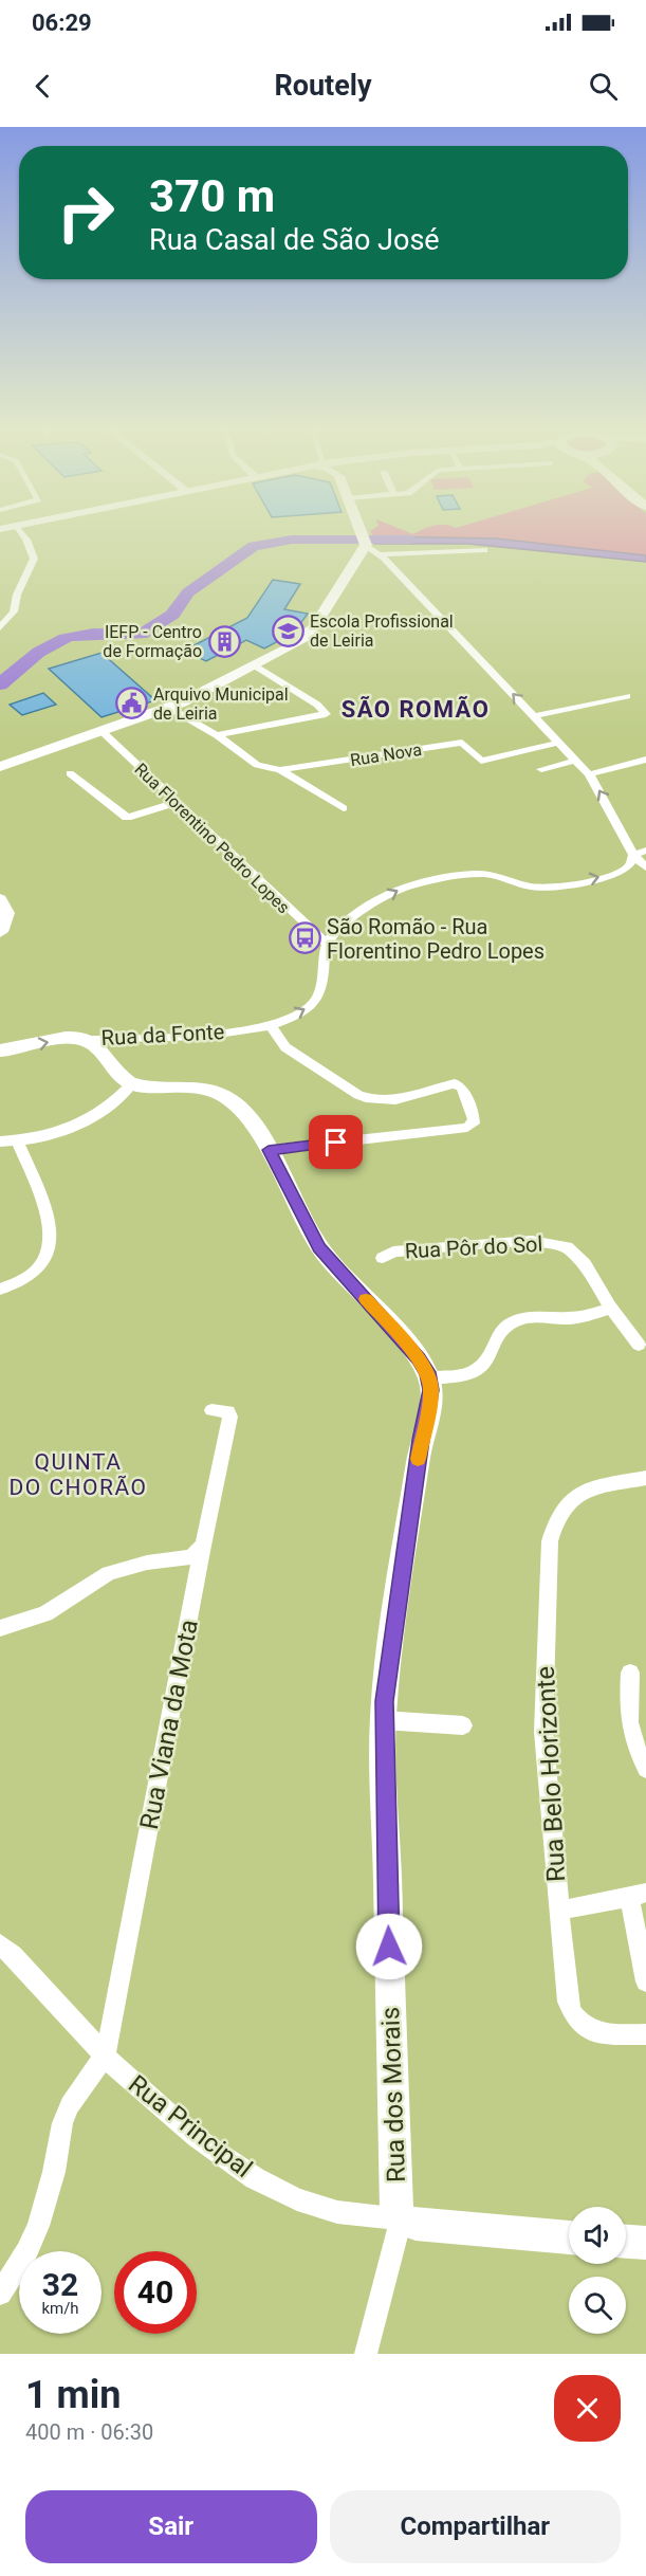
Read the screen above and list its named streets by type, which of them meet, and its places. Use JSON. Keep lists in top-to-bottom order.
{
  "streets": {
    "main road": ["Rua dos Morais", "Rua Principal"],
    "street": [
      "Rua Nova",
      "Rua Florentino Pedro Lopes",
      "Rua da Fonte",
      "Rua Pôr do Sol",
      "Rua Viana da Mota",
      "Rua Belo Horizonte"
    ]
  },
  "crossings": [
    ["Rua Florentino Pedro Lopes", "Rua da Fonte"],
    ["Rua Viana da Mota", "Rua Principal"],
    ["Rua dos Morais", "Rua Principal"]
  ],
  "districts": ["SÃO ROMÃO", "QUINTA DO CHORÃO"],
  "places": {
    "school or university": ["Escola Profissional de Leiria"],
    "building": ["IEFP - Centro de Formação"],
    "public building": ["Arquivo Municipal de Leiria"],
    "bus stop": ["São Romão - Rua Florentino Pedro Lopes"]
  },
  "page": {
    "status": "06:29",
    "header": "Routely",
    "turn": ["370 m", "Rua Casal de São José"],
    "speed": "32 km/h",
    "limit": "40",
    "heading": ["1 min", "400 m · 06:30"],
    "buttons": ["Sair", "Compartilhar"]
  }
}
